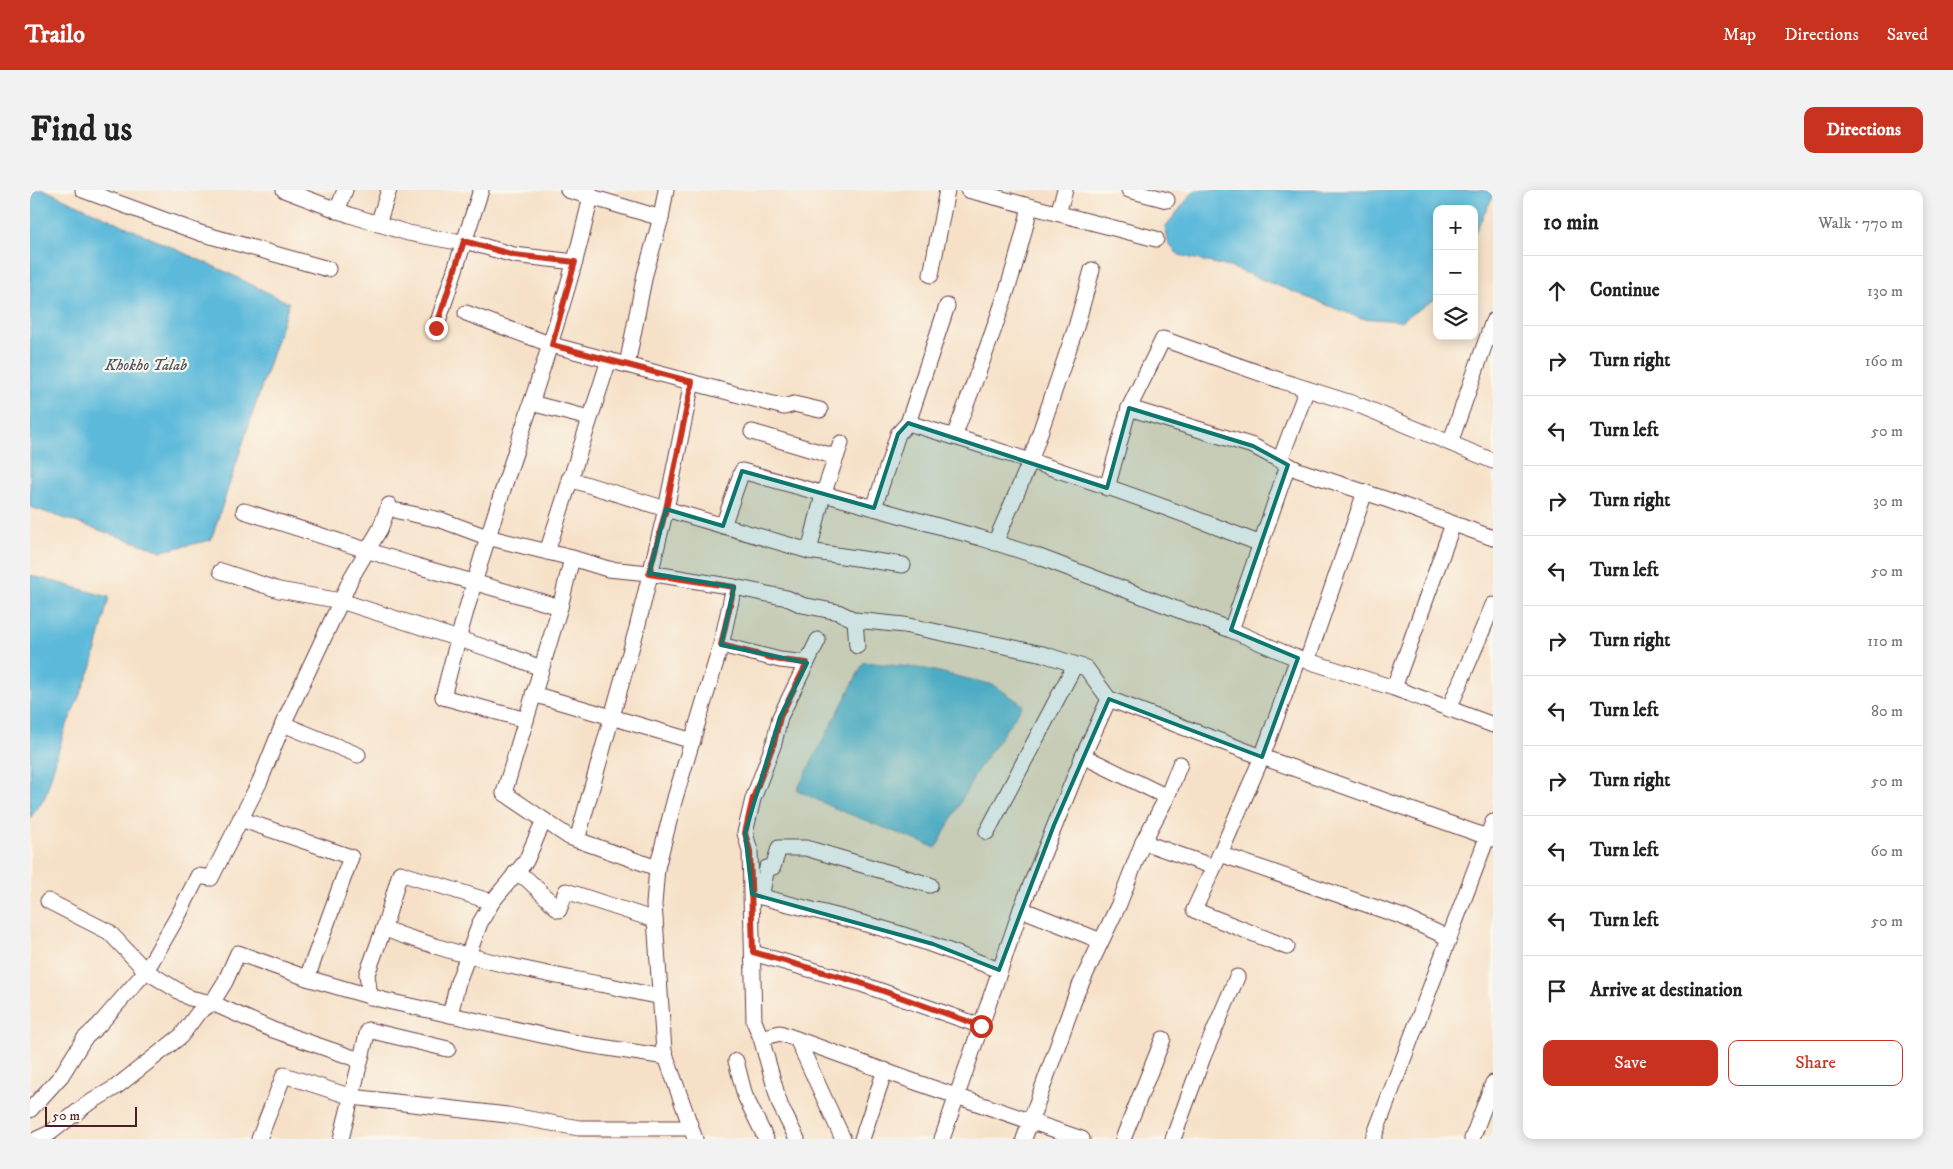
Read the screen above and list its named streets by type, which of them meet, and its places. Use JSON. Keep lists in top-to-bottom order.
{
  "water": ["Khokho Talab"],
  "scale_bar": "50 m",
  "page": {
    "header": "Trailo",
    "nav": ["Map", "Directions", "Saved"],
    "buttons": [
      "Directions",
      ["Save", "Share"]
    ],
    "title": "Find us",
    "heading": ["10 min", "Walk · 770 m"],
    "map_buttons": ["+", "−"],
    "list": [
      ["Continue", "130 m"],
      ["Turn right", "160 m"],
      ["Turn left", "50 m"],
      ["Turn right", "30 m"],
      ["Turn left", "50 m"],
      ["Turn right", "110 m"],
      ["Turn left", "80 m"],
      ["Turn right", "50 m"],
      ["Turn left", "60 m"],
      ["Turn left", "50 m"],
      "Arrive at destination"
    ],
    "scale": "50 m"
  }
}
